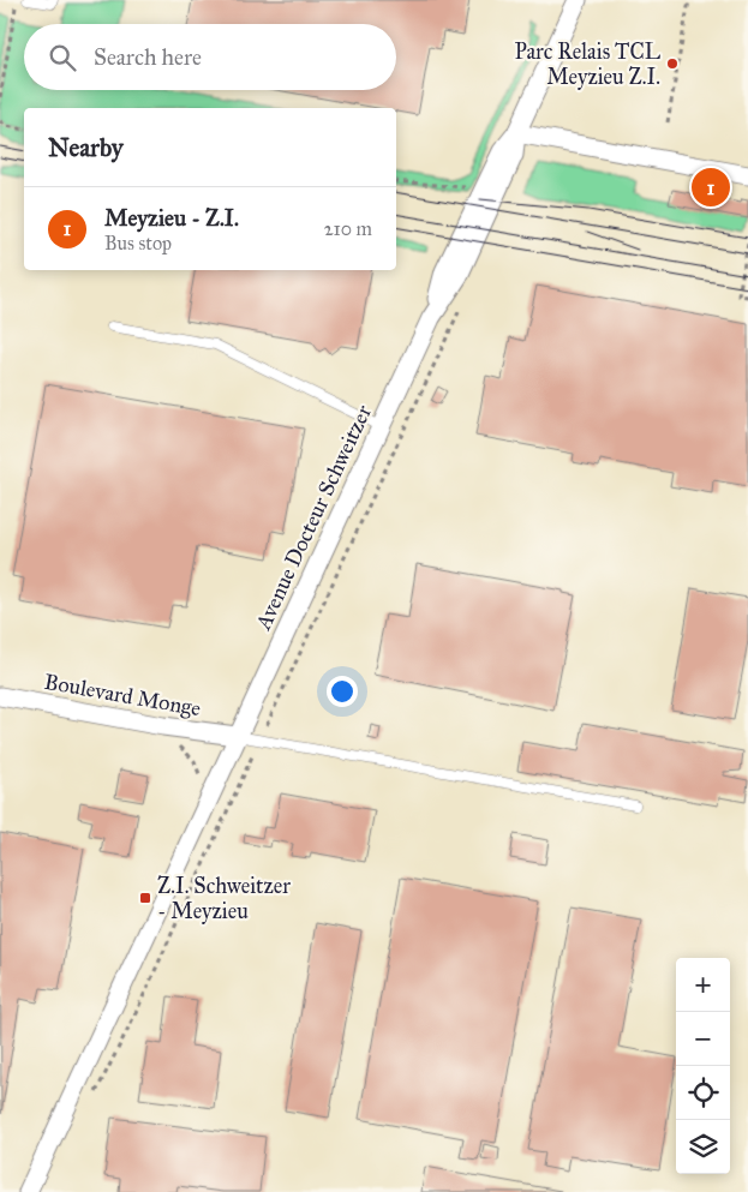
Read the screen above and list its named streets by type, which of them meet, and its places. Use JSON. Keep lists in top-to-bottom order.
{
  "streets": {
    "street": ["Avenue Docteur Schweitzer", "Boulevard Monge"]
  },
  "crossings": [
    ["Avenue Docteur Schweitzer", "Boulevard Monge"]
  ],
  "places": {
    "other": ["Parc Relais TCL Meyzieu Z.I."],
    "transit": ["Z.I. Schweitzer - Meyzieu"]
  },
  "page": {
    "search": "Search here",
    "heading": "Nearby",
    "pins": "1",
    "list": [
      {
        "mark": "1",
        "name": "Meyzieu - Z.I.",
        "note": "Bus stop",
        "value": "210 m"
      }
    ],
    "map_buttons": ["+", "−"]
  }
}
